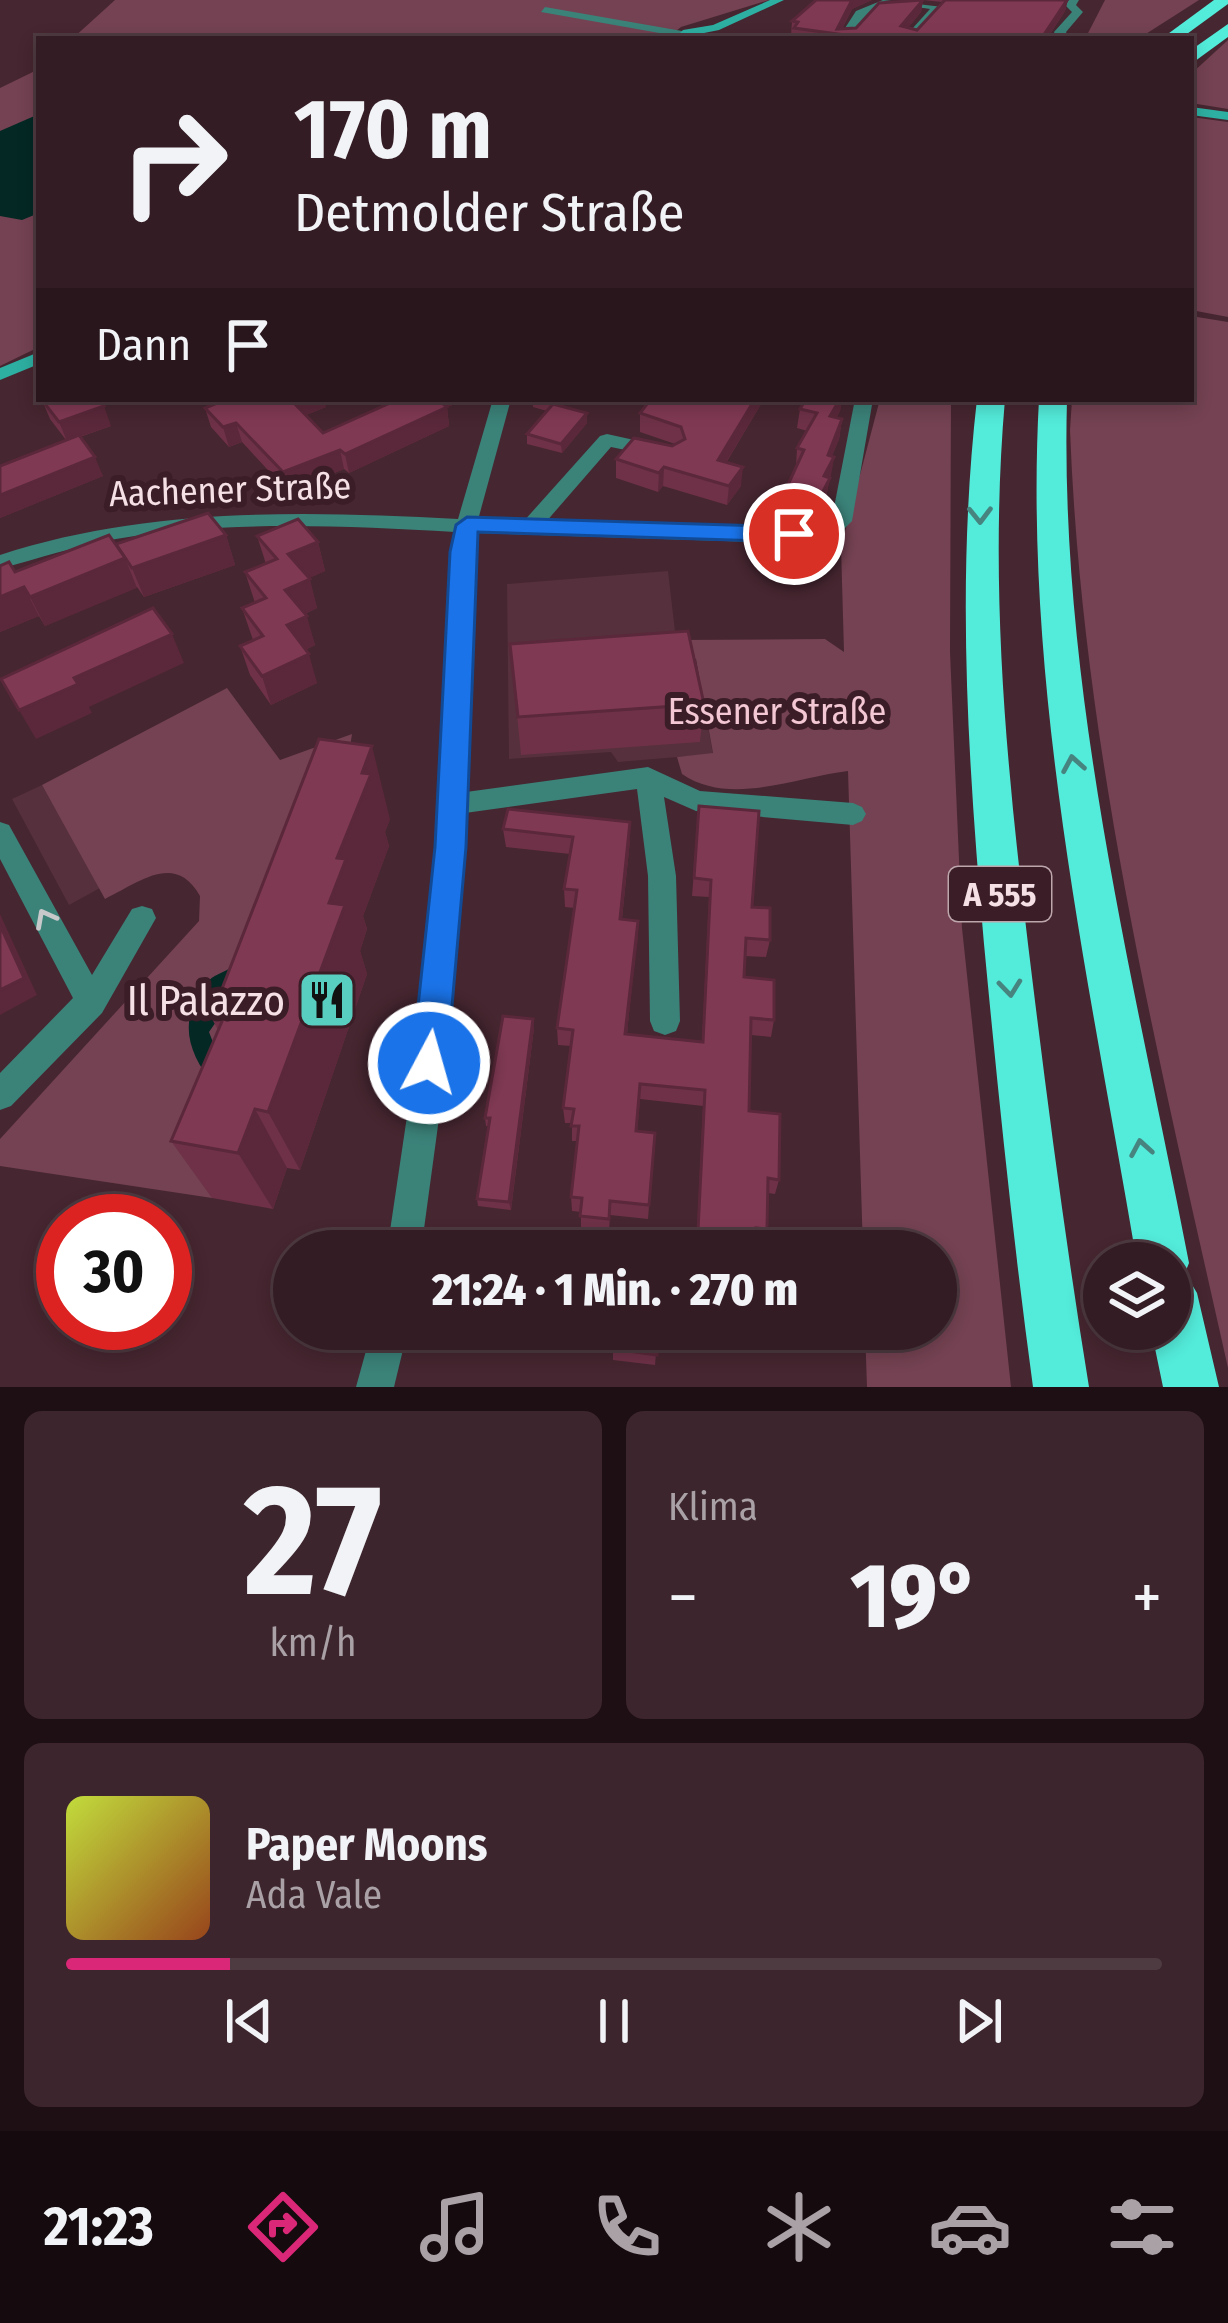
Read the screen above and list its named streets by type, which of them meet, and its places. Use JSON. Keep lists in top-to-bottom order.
{
  "streets": {
    "highway": ["A 555"],
    "street": ["Aachener Straße"]
  },
  "parks": ["Essener Straße"],
  "places": {
    "restaurant": ["Il Palazzo"]
  },
  "page": {
    "turn": ["170 m", "Detmolder Straße"],
    "then": "Dann",
    "limit": "30",
    "trip": "21:24 · 1 Min. · 270 m",
    "tile": [
      ["27", "km/h"],
      "Klima"
    ],
    "heat": ["−", "19°", "+"],
    "song": ["Paper Moons", "Ada Vale"],
    "tabs": "21:23"
  }
}
